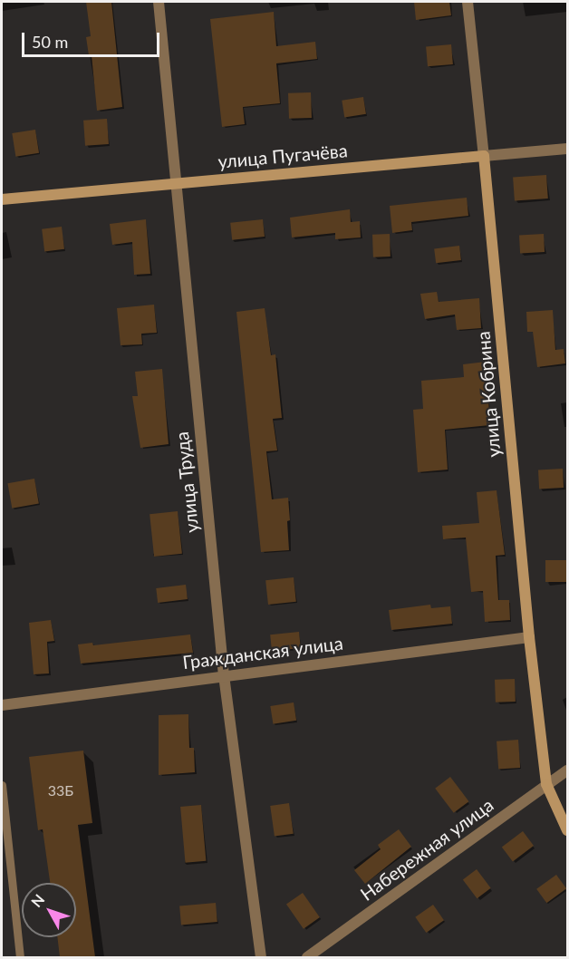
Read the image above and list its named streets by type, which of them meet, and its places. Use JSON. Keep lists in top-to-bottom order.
{
  "streets": {
    "main road": ["улица Пугачёва", "улица Кобрина"],
    "street": ["улица Труда", "Гражданская улица", "Набережная улица"]
  },
  "crossings": [
    ["улица Пугачёва", "улица Кобрина"],
    ["улица Пугачёва", "улица Труда"],
    ["улица Кобрина", "Гражданская улица"],
    ["улица Кобрина", "Набережная улица"],
    ["улица Труда", "Гражданская улица"]
  ],
  "house_numbers": ["33Б"],
  "scale_bar": "50 m",
  "north": "top left"
}
